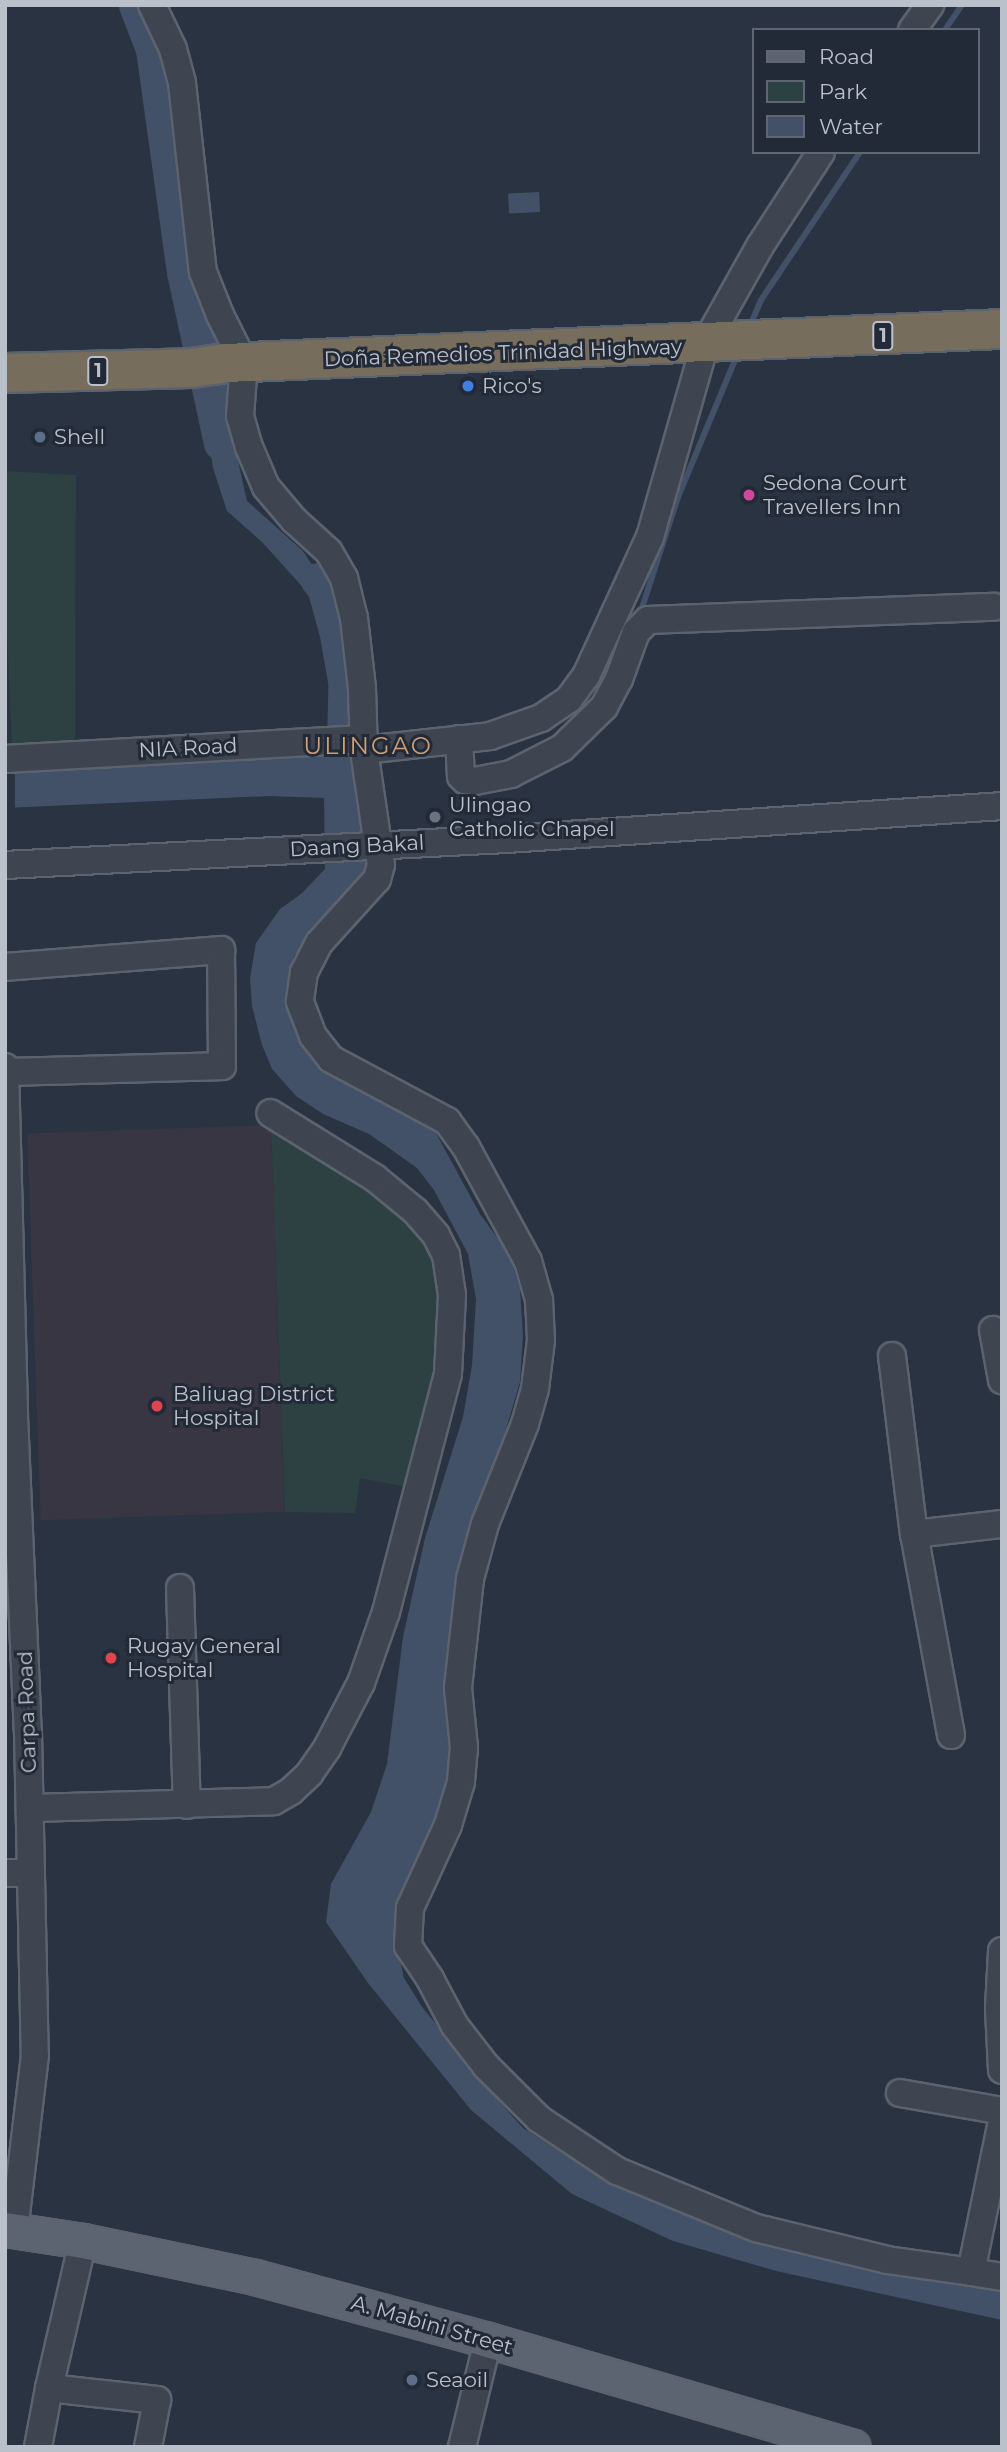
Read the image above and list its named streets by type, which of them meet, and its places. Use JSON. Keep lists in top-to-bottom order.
{
  "streets": {
    "highway": ["1", "Doña Remedios Trinidad Highway"],
    "main road": ["A. Mabini Street"],
    "street": ["NIA Road", "Daang Bakal", "Carpa Road"]
  },
  "crossings": [
    ["Doña Remedios Trinidad Highway", "NIA Road"],
    ["Carpa Road", "A. Mabini Street"]
  ],
  "districts": ["ULINGAO"],
  "places": [
    "Rico's",
    "Shell",
    "Sedona Court Travellers Inn",
    "Ulingao Catholic Chapel",
    "Baliuag District Hospital",
    "Rugay General Hospital",
    "Seaoil"
  ],
  "legend": ["Road", "Park", "Water"]
}
